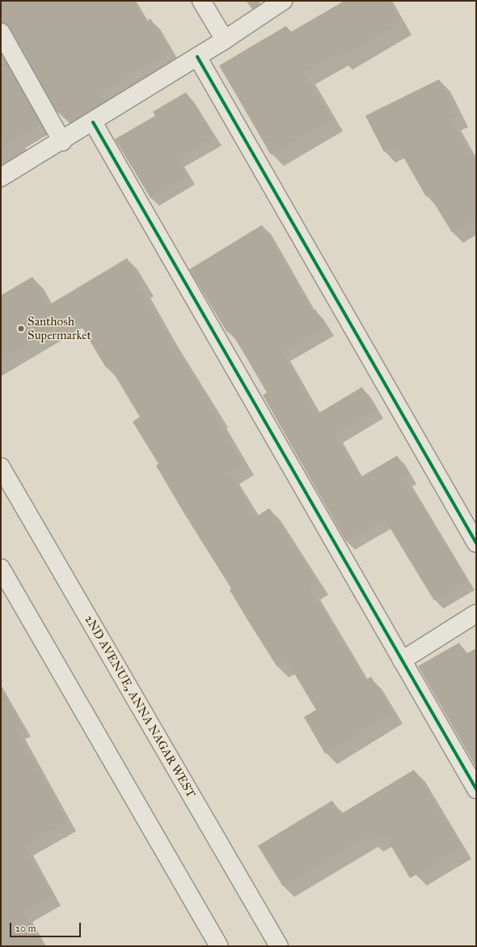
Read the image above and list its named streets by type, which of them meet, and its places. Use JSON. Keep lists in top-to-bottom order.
{
  "streets": {
    "street": ["2ND AVENUE, ANNA NAGAR WEST"]
  },
  "places": ["Santhosh Supermarket"],
  "scale_bar": "20 m"
}
